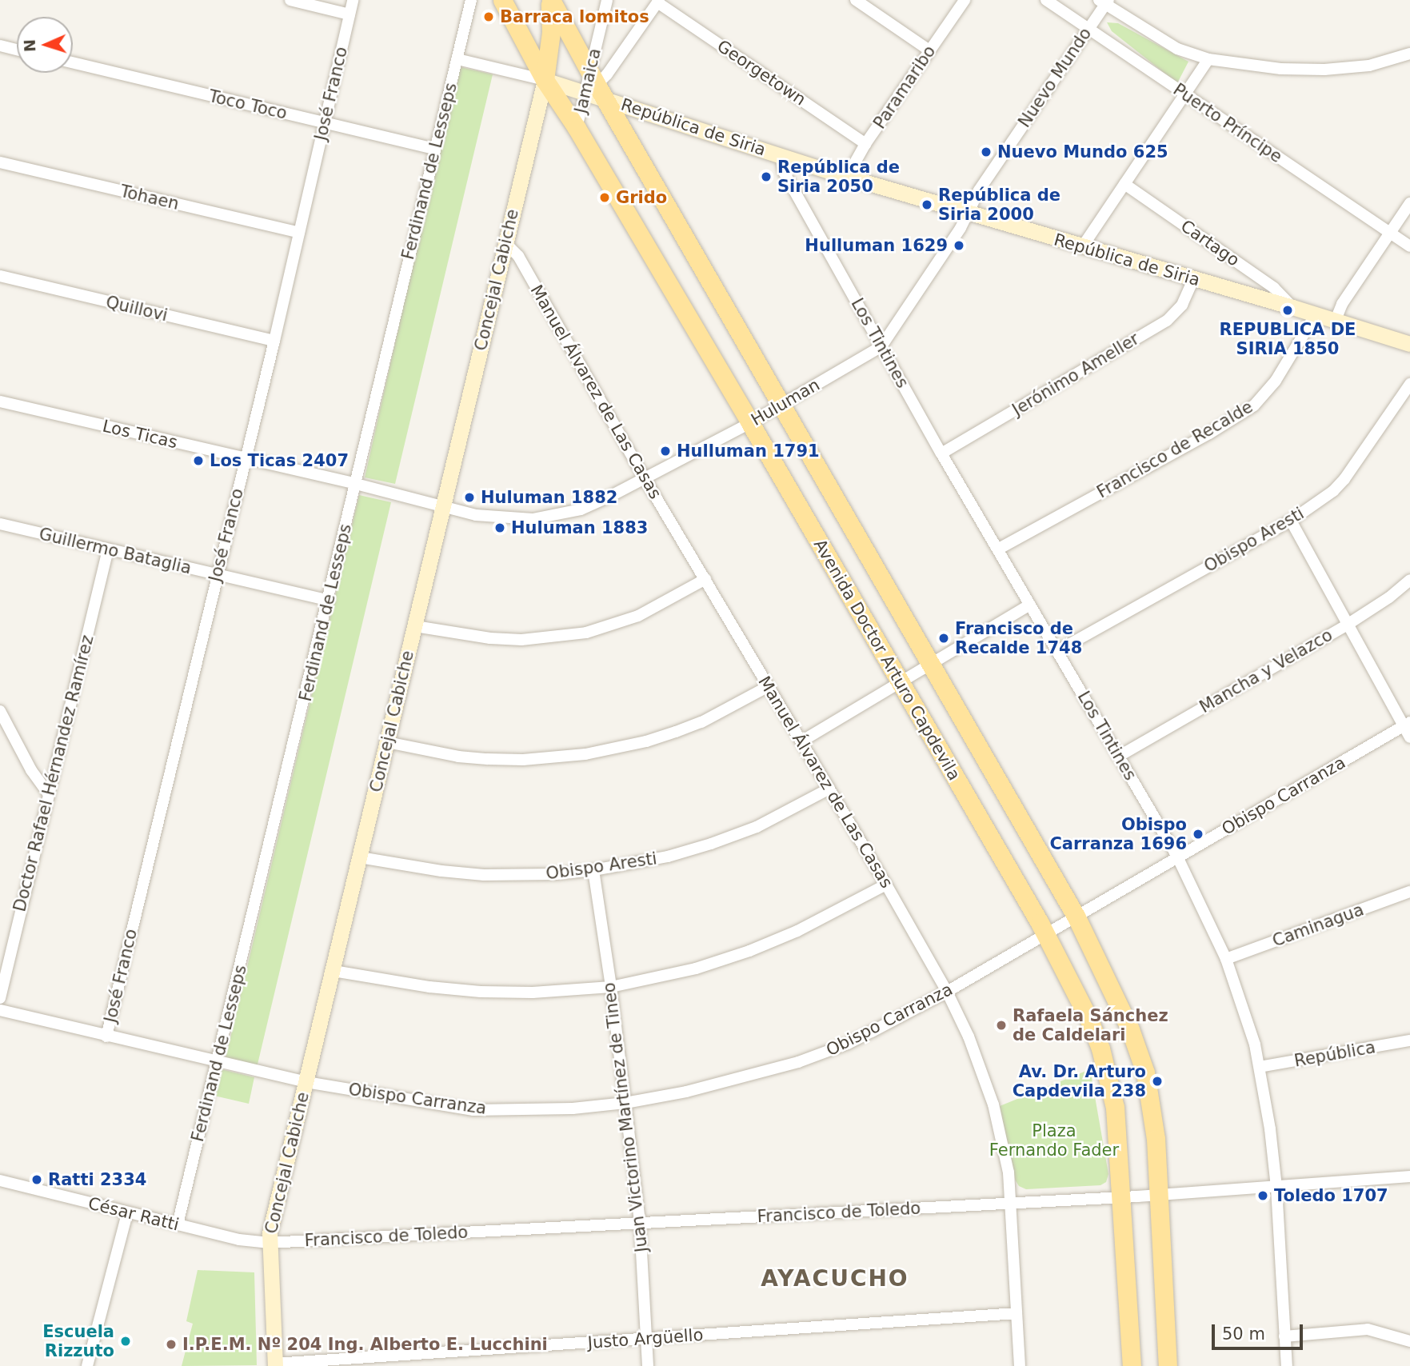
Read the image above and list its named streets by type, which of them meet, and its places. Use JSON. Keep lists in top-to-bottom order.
{
  "streets": {
    "main road": ["República de Siria", "Concejal Cabiche", "Avenida Doctor Arturo Capdevila"],
    "street": [
      "Georgetown",
      "Nuevo Mundo",
      "Jamaica",
      "Paramaribo",
      "José Franco",
      "Toco Toco",
      "Puerto Príncipe",
      "Ferdinand de Lesseps",
      "Tohaen",
      "Cartago",
      "Quillovi",
      "Los Tintines",
      "Jerónimo Ameller",
      "Manuel Álvarez de Las Casas",
      "Huluman",
      "Los Ticas",
      "Francisco de Recalde",
      "Obispo Aresti",
      "Guillermo Bataglia",
      "Mancha y Velazco",
      "Doctor Rafael Hérnandez Ramírez",
      "Obispo Carranza",
      "Caminagua",
      "República",
      "Juan Victorino Martínez de Tineo",
      "Francisco de Toledo",
      "César Ratti",
      "Justo Argüello"
    ]
  },
  "crossings": [
    ["Georgetown", "Paramaribo"],
    ["Nuevo Mundo", "Puerto Príncipe"],
    ["Nuevo Mundo", "República de Siria"],
    ["Nuevo Mundo", "Huluman"],
    ["Jamaica", "República de Siria"],
    ["Jamaica", "Avenida Doctor Arturo Capdevila"],
    ["Paramaribo", "República de Siria"],
    ["José Franco", "Toco Toco"],
    ["José Franco", "Tohaen"],
    ["José Franco", "Quillovi"],
    ["José Franco", "Los Ticas"],
    ["José Franco", "Guillermo Bataglia"],
    ["José Franco", "Obispo Carranza"],
    ["Toco Toco", "Ferdinand de Lesseps"],
    ["República de Siria", "Ferdinand de Lesseps"],
    ["República de Siria", "Cartago"],
    ["República de Siria", "Concejal Cabiche"],
    ["República de Siria", "Los Tintines"],
    ["República de Siria", "Jerónimo Ameller"],
    ["República de Siria", "Huluman"],
    ["República de Siria", "Francisco de Recalde"],
    ["República de Siria", "Avenida Doctor Arturo Capdevila"],
    ["Ferdinand de Lesseps", "Los Ticas"],
    ["Ferdinand de Lesseps", "Guillermo Bataglia"],
    ["Ferdinand de Lesseps", "Obispo Carranza"],
    ["Ferdinand de Lesseps", "César Ratti"],
    ["Concejal Cabiche", "Manuel Álvarez de Las Casas"],
    ["Concejal Cabiche", "Huluman"],
    ["Concejal Cabiche", "Los Ticas"],
    ["Concejal Cabiche", "Obispo Aresti"],
    ["Concejal Cabiche", "Avenida Doctor Arturo Capdevila"],
    ["Concejal Cabiche", "Obispo Carranza"],
    ["Concejal Cabiche", "Francisco de Toledo"],
    ["Concejal Cabiche", "César Ratti"],
    ["Concejal Cabiche", "Justo Argüello"],
    ["Los Tintines", "Jerónimo Ameller"],
    ["Los Tintines", "Huluman"],
    ["Los Tintines", "Francisco de Recalde"],
    ["Los Tintines", "Obispo Aresti"],
    ["Los Tintines", "Mancha y Velazco"],
    ["Los Tintines", "Obispo Carranza"],
    ["Los Tintines", "Caminagua"],
    ["Los Tintines", "República"],
    ["Los Tintines", "Francisco de Toledo"],
    ["Manuel Álvarez de Las Casas", "Huluman"],
    ["Manuel Álvarez de Las Casas", "Obispo Aresti"],
    ["Manuel Álvarez de Las Casas", "Obispo Carranza"],
    ["Manuel Álvarez de Las Casas", "Francisco de Toledo"],
    ["Manuel Álvarez de Las Casas", "Justo Argüello"],
    ["Huluman", "Los Ticas"],
    ["Huluman", "Avenida Doctor Arturo Capdevila"],
    ["Obispo Aresti", "Juan Victorino Martínez de Tineo"],
    ["Guillermo Bataglia", "Doctor Rafael Hérnandez Ramírez"],
    ["Avenida Doctor Arturo Capdevila", "Obispo Carranza"],
    ["Avenida Doctor Arturo Capdevila", "Francisco de Toledo"],
    ["Obispo Carranza", "Juan Victorino Martínez de Tineo"],
    ["Juan Victorino Martínez de Tineo", "Francisco de Toledo"],
    ["Juan Victorino Martínez de Tineo", "Justo Argüello"],
    ["Francisco de Toledo", "César Ratti"]
  ],
  "districts": ["AYACUCHO"],
  "parks": ["Plaza Fernando Fader"],
  "places": [
    "Barraca lomitos",
    "Nuevo Mundo 625",
    "República de Siria 2050",
    "Grido",
    "República de Siria 2000",
    "Hulluman 1629",
    "REPUBLICA DE SIRIA 1850",
    "Hulluman 1791",
    "Los Ticas 2407",
    "Huluman 1882",
    "Huluman 1883",
    "Francisco de Recalde 1748",
    "Obispo Carranza 1696",
    "Rafaela Sánchez de Caldelari",
    "Av. Dr. Arturo Capdevila 238",
    "Ratti 2334",
    "Toledo 1707",
    "Escuela Rizzuto",
    "I.P.E.M. Nº 204 Ing. Alberto E. Lucchini"
  ],
  "scale_bar": "50 m",
  "north": "left"
}
